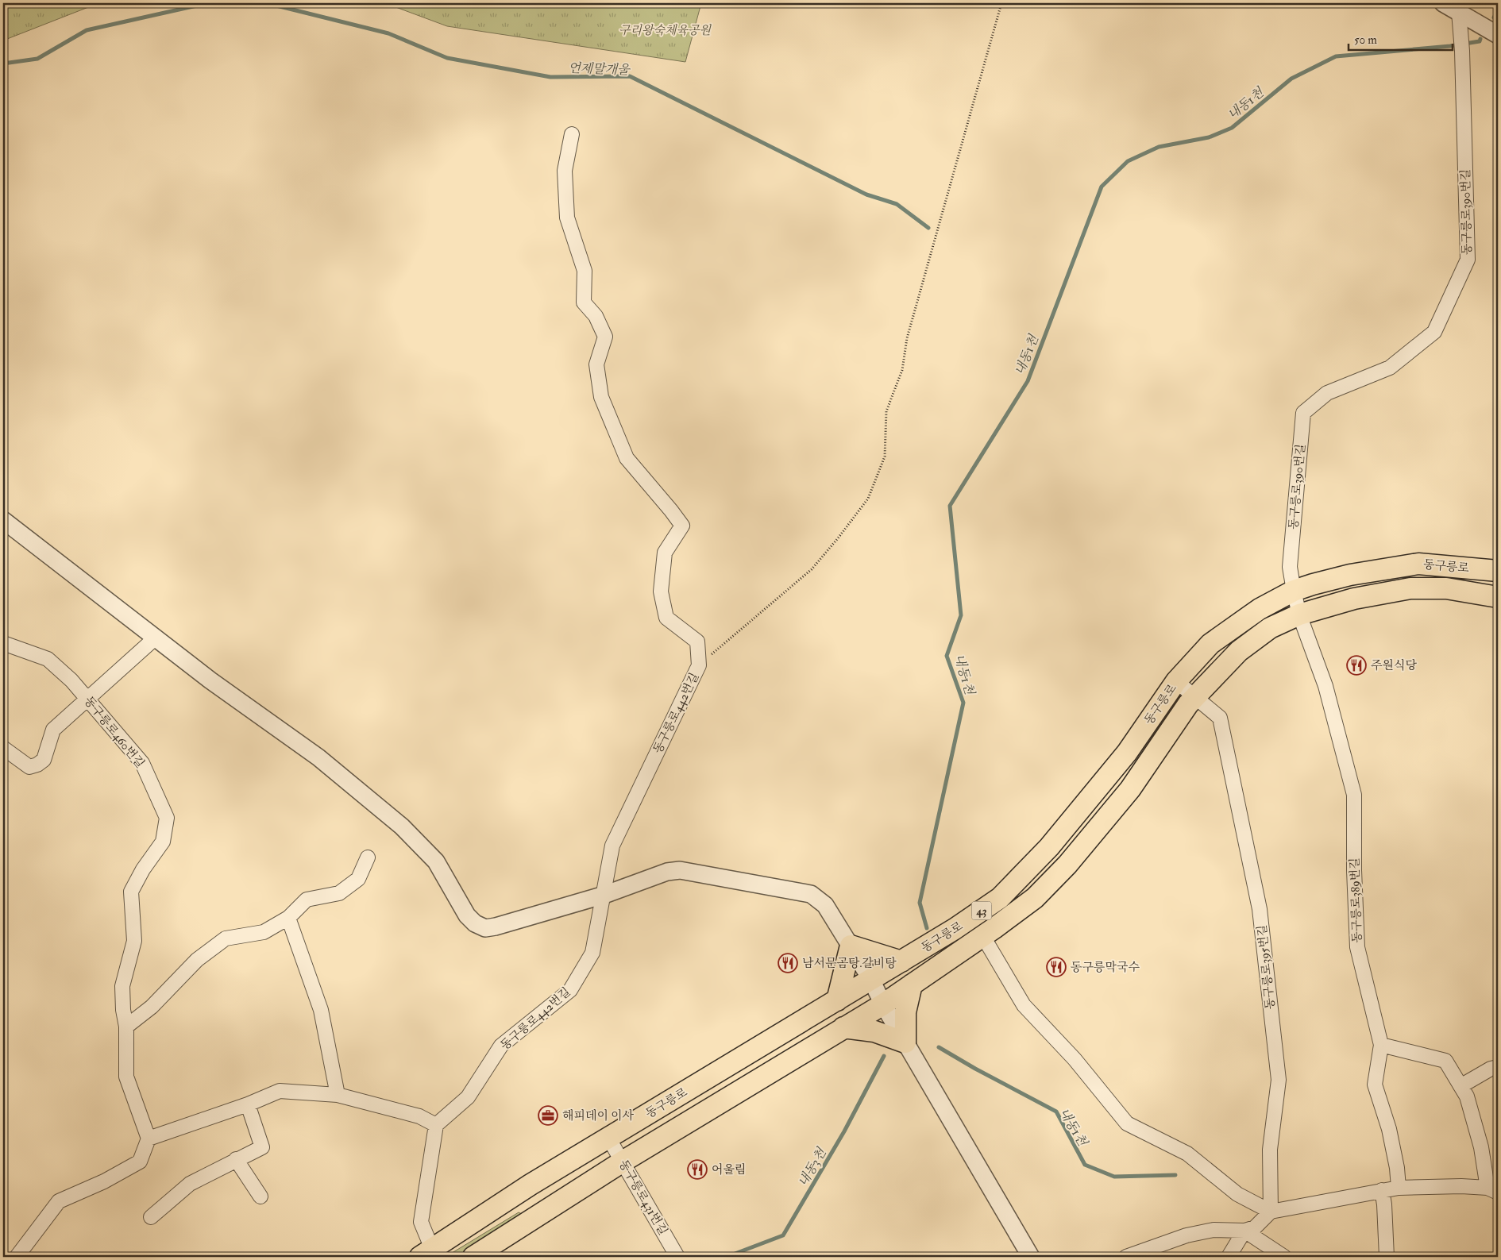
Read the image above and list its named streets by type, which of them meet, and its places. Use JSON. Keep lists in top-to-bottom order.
{
  "streets": {
    "main road": ["동구릉로", "43"],
    "street": [
      "동구릉로390번길",
      "동구릉로442번길",
      "동구릉로460번길",
      "동구릉로389번길",
      "동구릉로395번길",
      "동구릉로431번길"
    ]
  },
  "crossings": [
    ["동구릉로390번길", "동구릉로"],
    ["동구릉로390번길", "동구릉로389번길"],
    ["동구릉로", "동구릉로389번길"],
    ["동구릉로", "동구릉로395번길"],
    ["동구릉로", "동구릉로431번길"]
  ],
  "water": ["언제말개울", "내동1천", "내동3천"],
  "parks": ["구리왕숙체육공원"],
  "places": {
    "restaurant": [
      "주원식당",
      "남서문곰탕.갈비탕",
      "동구릉막국수",
      "어울림"
    ],
    "office": ["해피데이 이사"]
  },
  "scale_bar": "50 m"
}
